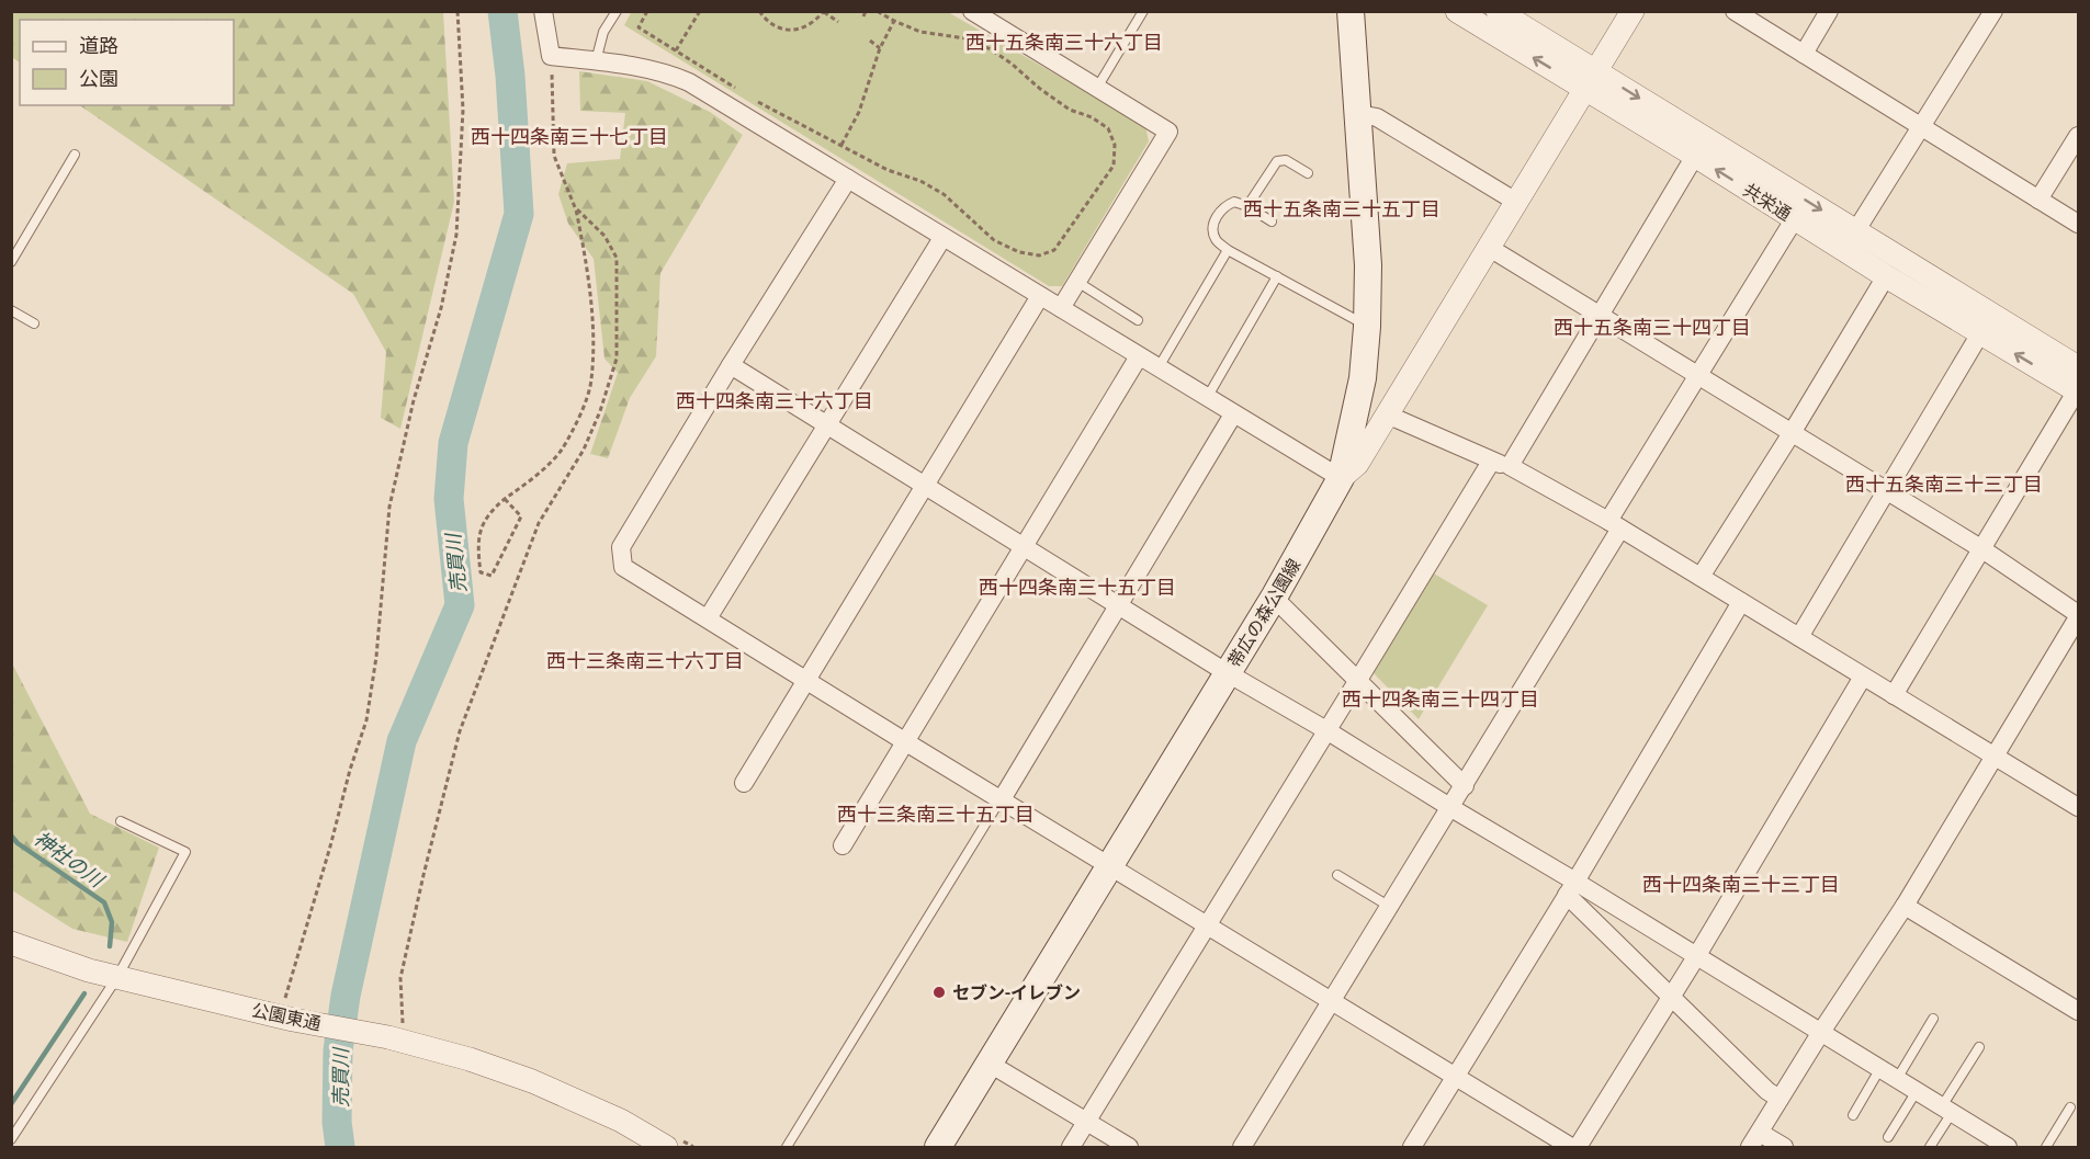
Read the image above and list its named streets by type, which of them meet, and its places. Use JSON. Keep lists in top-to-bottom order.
{
  "streets": {
    "main road": ["帯広の森公園線"],
    "street": ["共栄通", "公園東通"]
  },
  "districts": [
    "西十五条南三十六丁目",
    "西十四条南三十七丁目",
    "西十五条南三十五丁目",
    "西十五条南三十四丁目",
    "西十四条南三十六丁目",
    "西十五条南三十三丁目",
    "西十四条南三十五丁目",
    "西十三条南三十六丁目",
    "西十四条南三十四丁目",
    "西十三条南三十五丁目",
    "西十四条南三十三丁目"
  ],
  "water": ["売買川", "神社の川"],
  "places": ["セブン-イレブン"],
  "legend": ["道路", "公園"]
}
